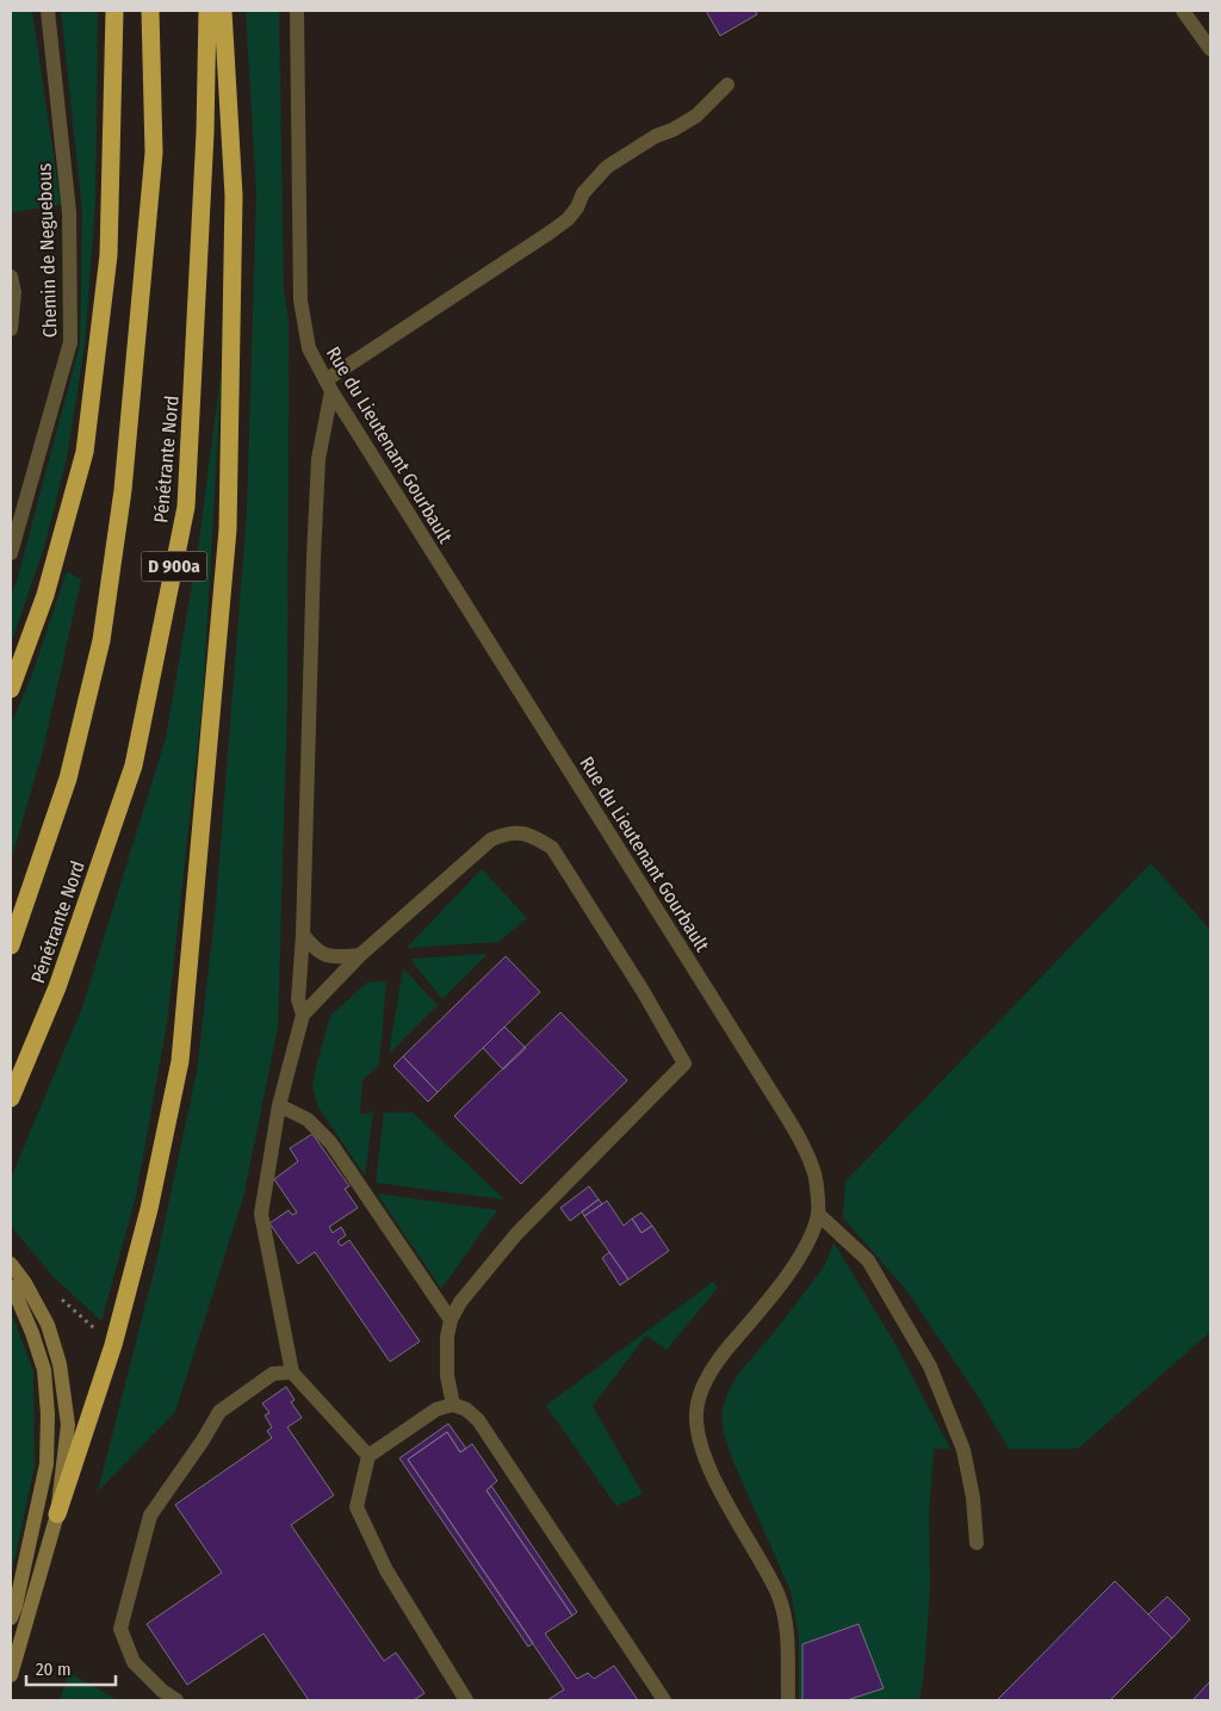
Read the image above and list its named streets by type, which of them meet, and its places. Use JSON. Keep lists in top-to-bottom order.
{
  "streets": {
    "highway": ["Pénétrante Nord", "D 900a"],
    "street": ["Chemin de Neguebous", "Rue du Lieutenant Gourbault"]
  },
  "scale_bar": "20 m"
}
